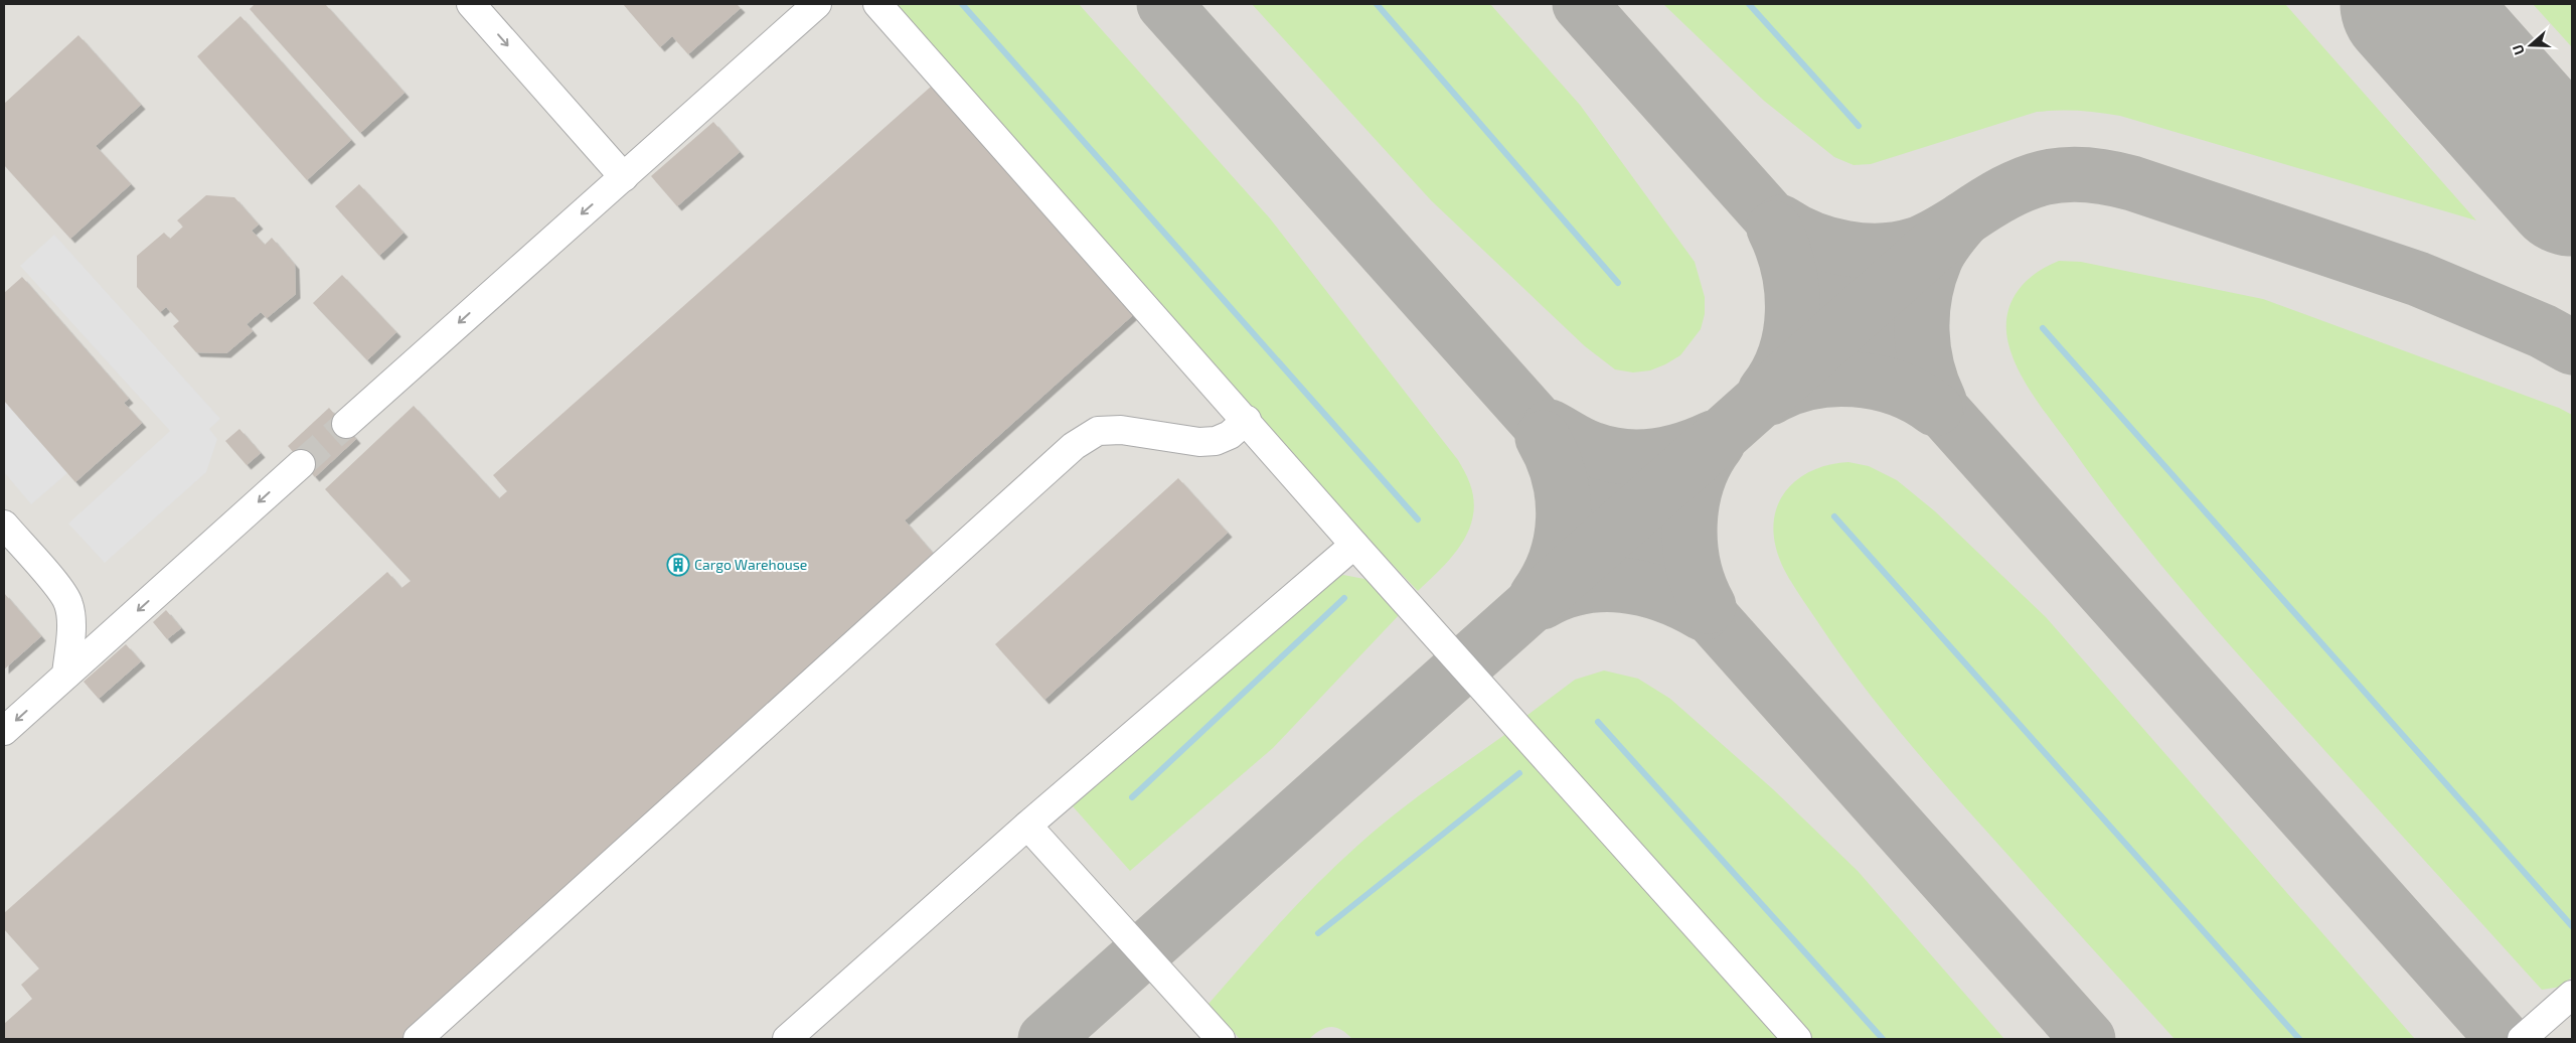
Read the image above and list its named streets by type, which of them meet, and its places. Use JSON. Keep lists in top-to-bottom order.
{
  "places": {
    "building": ["Cargo Warehouse"]
  },
  "north": "left"
}
